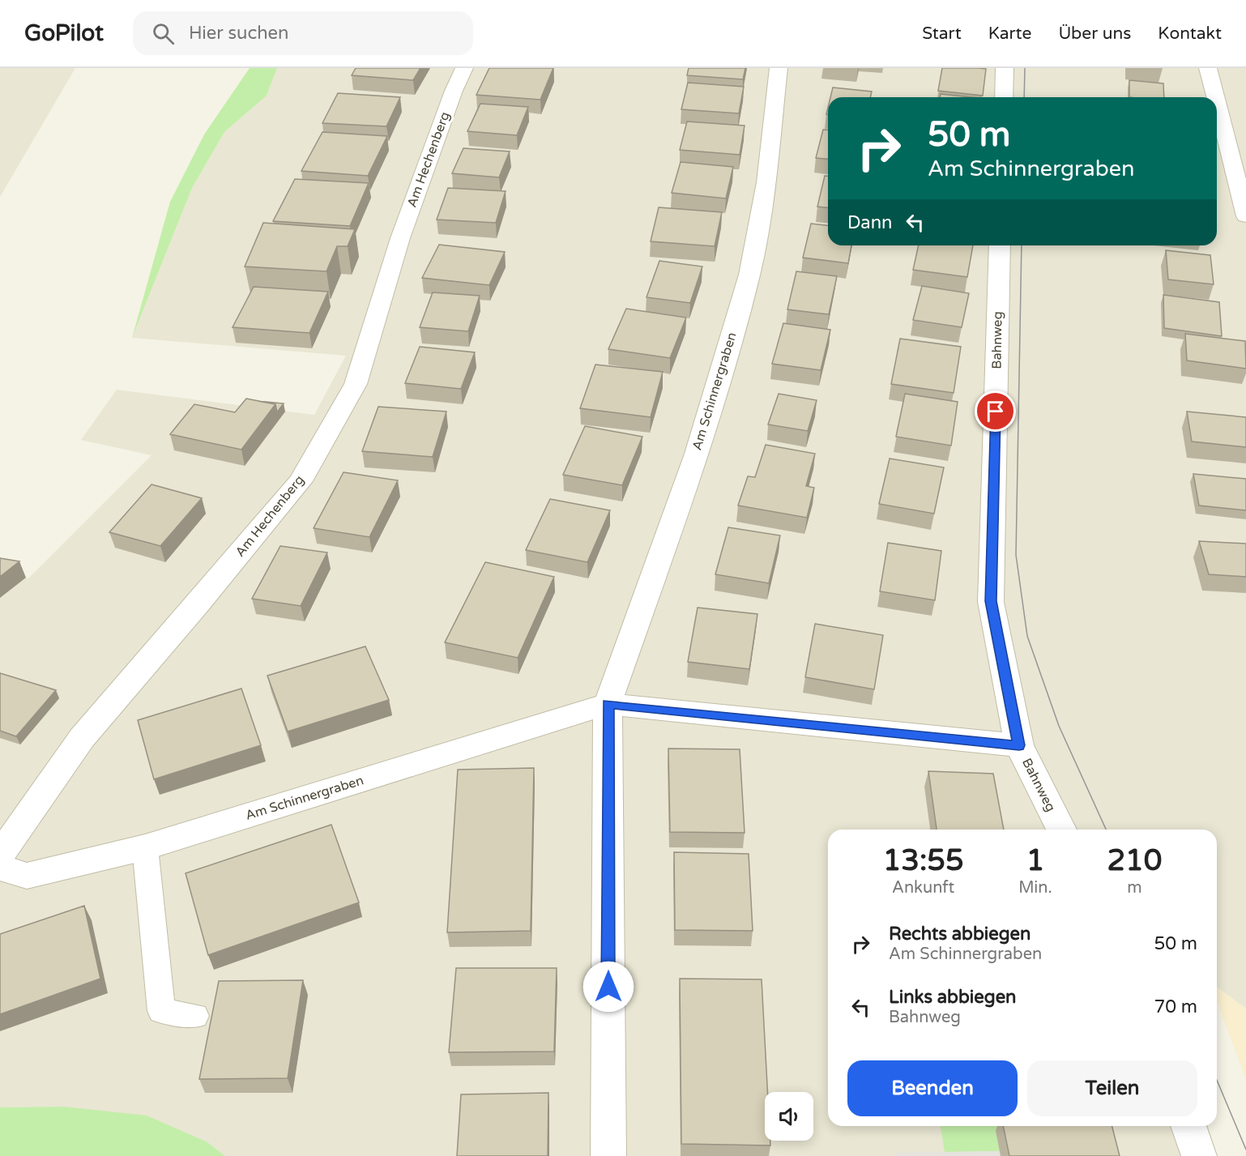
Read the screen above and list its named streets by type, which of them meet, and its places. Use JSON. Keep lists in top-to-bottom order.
{
  "streets": {
    "street": ["Am Hechenberg", "Bahnweg", "Am Schinnergraben"]
  },
  "crossings": [
    ["Bahnweg", "Am Schinnergraben"]
  ],
  "page": {
    "header": "GoPilot",
    "search": "Hier suchen",
    "nav": [
      "Start",
      "Karte",
      "Über uns",
      "Kontakt"
    ],
    "turn": ["50 m", "Am Schinnergraben"],
    "then": "Dann",
    "eta": [
      "13:55",
      "Ankunft",
      "1",
      "Min.",
      "210",
      "m"
    ],
    "list": [
      {
        "name": "Rechts abbiegen",
        "note": "Am Schinnergraben",
        "value": "50 m"
      },
      {
        "name": "Links abbiegen",
        "note": "Bahnweg",
        "value": "70 m"
      }
    ],
    "buttons": ["Beenden", "Teilen"]
  }
}
